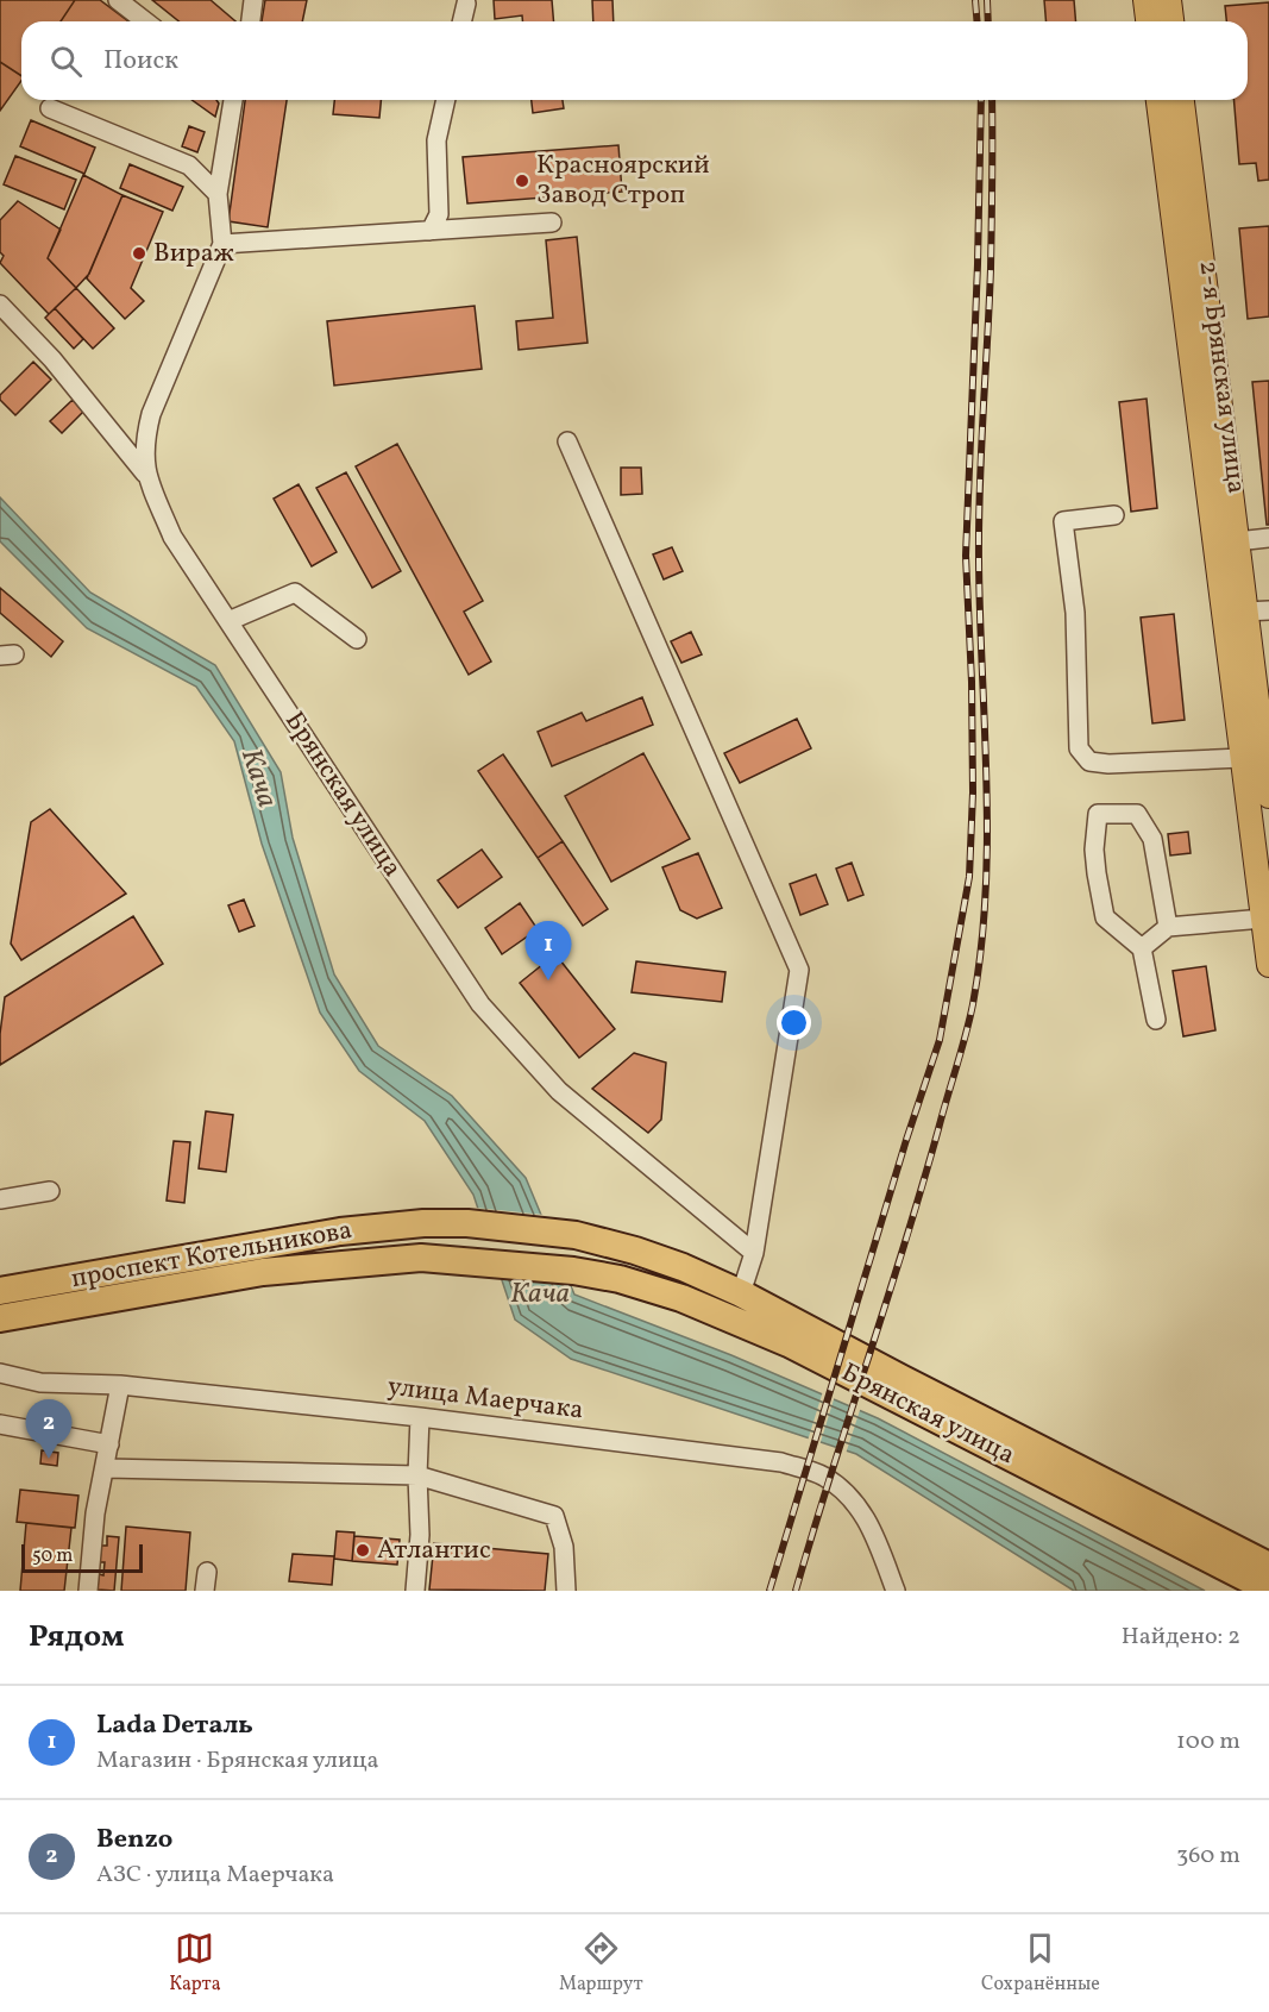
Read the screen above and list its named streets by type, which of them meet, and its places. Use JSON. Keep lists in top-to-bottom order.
{
  "streets": {
    "highway": ["Брянская улица", "проспект Котельникова"],
    "main road": ["2-я Брянская улица"],
    "street": ["улица Маерчака"]
  },
  "crossings": [
    ["Брянская улица", "проспект Котельникова"]
  ],
  "water": ["Кача"],
  "places": ["Красноярский Завод Строп", "Вираж", "Атлантис"],
  "scale_bar": "50 m",
  "page": {
    "search": "Поиск",
    "pins": ["1", "2"],
    "scale": "50 m",
    "heading": ["Рядом", "Найдено: 2"],
    "list": [
      {
        "mark": "1",
        "name": "Lada Dеталь",
        "note": "Магазин · Брянская улица",
        "value": "100 m"
      },
      {
        "mark": "2",
        "name": "Benzo",
        "note": "АЗС · улица Маерчака",
        "value": "360 m"
      }
    ],
    "nav": ["Карта", "Маршрут", "Сохранённые"]
  }
}
